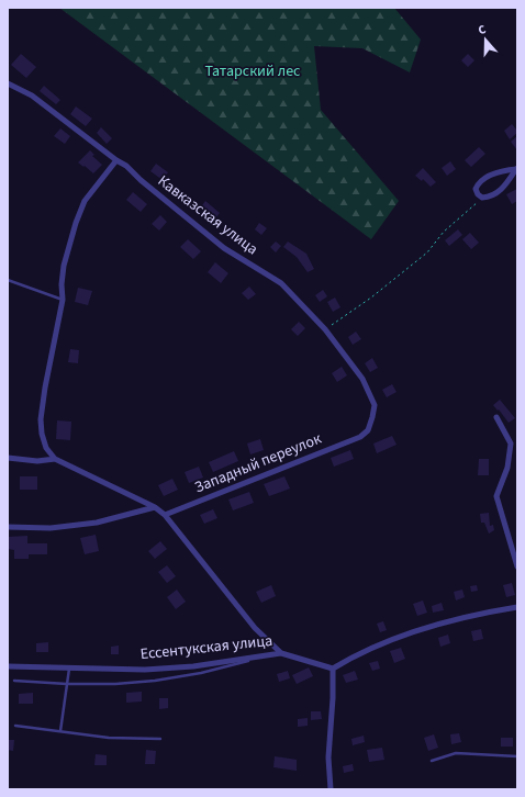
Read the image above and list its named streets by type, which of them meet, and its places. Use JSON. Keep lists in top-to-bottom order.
{
  "streets": {
    "street": ["Кавказская улица", "Западный переулок", "Ессентукская улица"]
  },
  "crossings": [
    ["Кавказская улица", "Западный переулок"]
  ],
  "parks": ["Татарский лес"],
  "north": "top"
}
